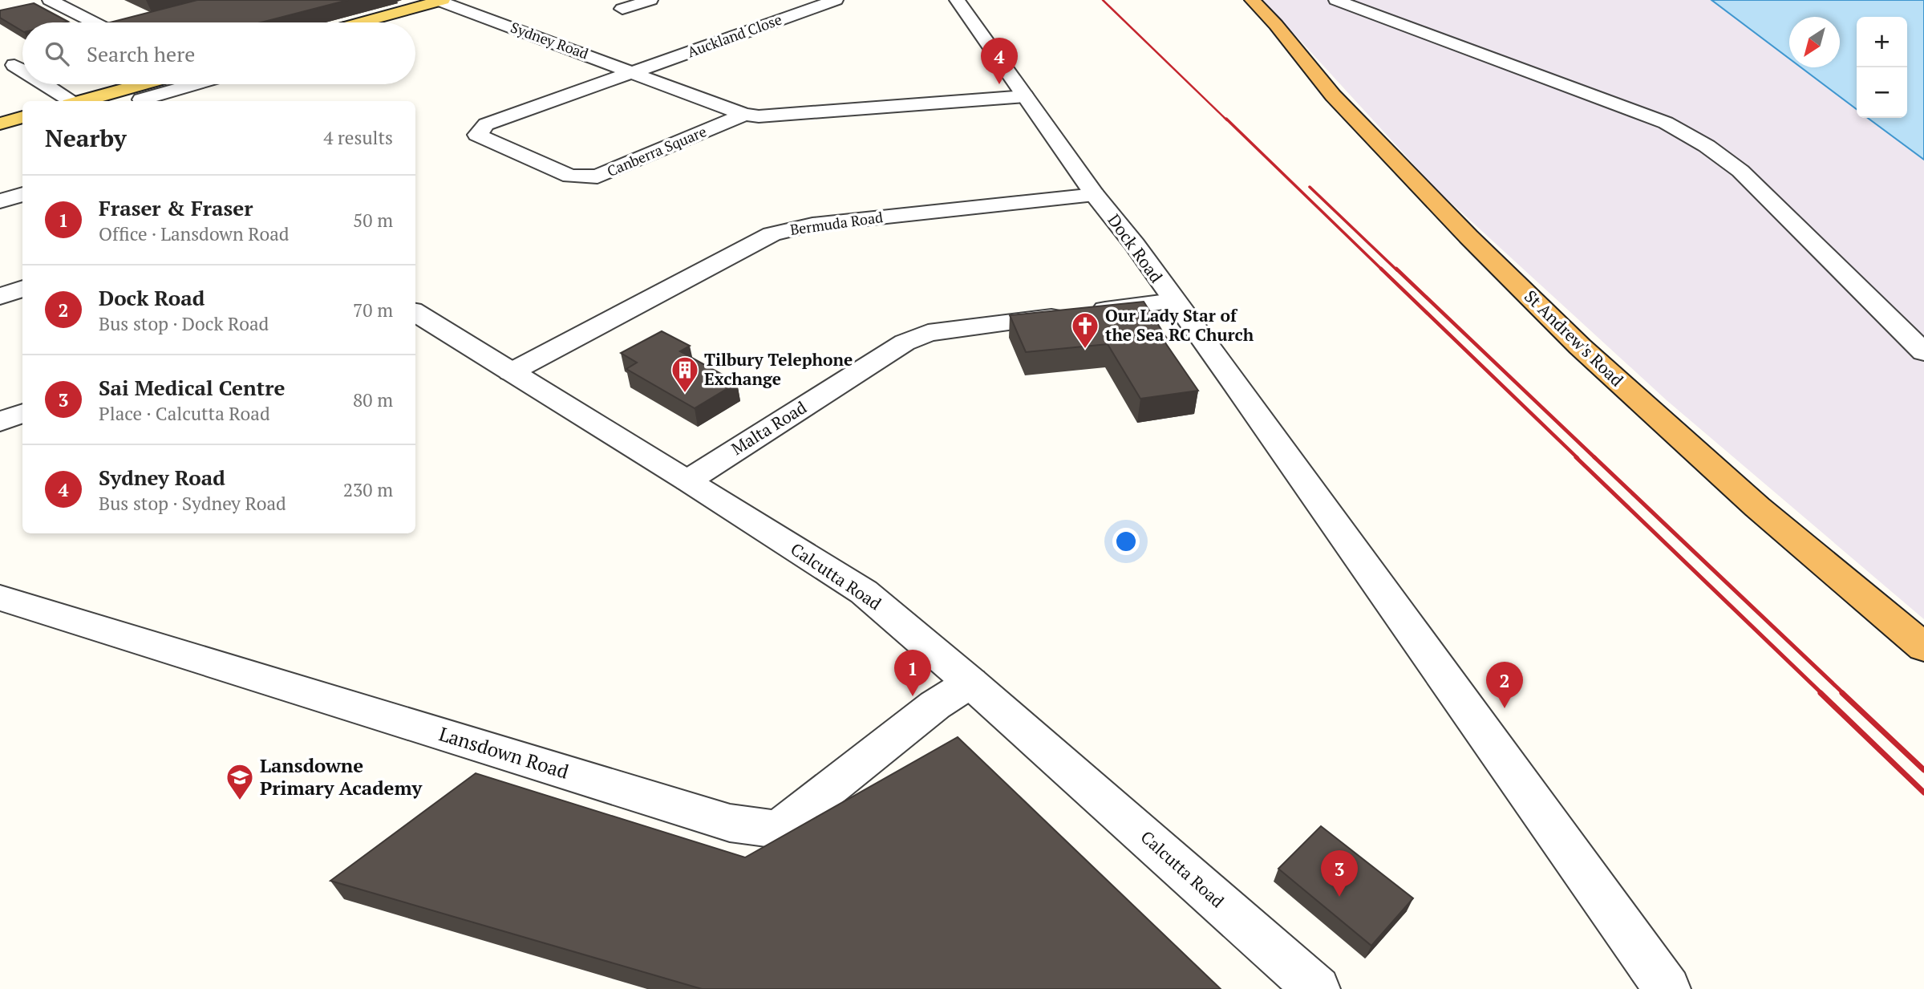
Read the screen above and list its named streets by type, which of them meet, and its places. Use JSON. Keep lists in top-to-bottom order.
{
  "streets": {
    "highway": ["St Andrew's Road"],
    "street": [
      "Auckland Close",
      "Sydney Road",
      "Canberra Square",
      "Bermuda Road",
      "Dock Road",
      "Malta Road",
      "Calcutta Road",
      "Lansdown Road"
    ]
  },
  "crossings": [
    ["Auckland Close", "Sydney Road"],
    ["Auckland Close", "Canberra Square"],
    ["Sydney Road", "Canberra Square"],
    ["Sydney Road", "Dock Road"],
    ["Bermuda Road", "Dock Road"],
    ["Bermuda Road", "Calcutta Road"],
    ["Dock Road", "Malta Road"],
    ["Malta Road", "Calcutta Road"],
    ["Calcutta Road", "Lansdown Road"]
  ],
  "places": {
    "church": ["Our Lady Star of the Sea RC Church"],
    "building": ["Tilbury Telephone Exchange"],
    "school or university": ["Lansdowne Primary Academy"]
  },
  "north": "bottom left",
  "page": {
    "map_buttons": ["+", "−"],
    "search": "Search here",
    "pins": [
      "4",
      "1",
      "2",
      "3"
    ],
    "heading": ["Nearby", "4 results"],
    "list": [
      {
        "mark": "1",
        "name": "Fraser & Fraser",
        "note": "Office · Lansdown Road",
        "value": "50 m"
      },
      {
        "mark": "2",
        "name": "Dock Road",
        "note": "Bus stop · Dock Road",
        "value": "70 m"
      },
      {
        "mark": "3",
        "name": "Sai Medical Centre",
        "note": "Place · Calcutta Road",
        "value": "80 m"
      },
      {
        "mark": "4",
        "name": "Sydney Road",
        "note": "Bus stop · Sydney Road",
        "value": "230 m"
      }
    ]
  }
}
